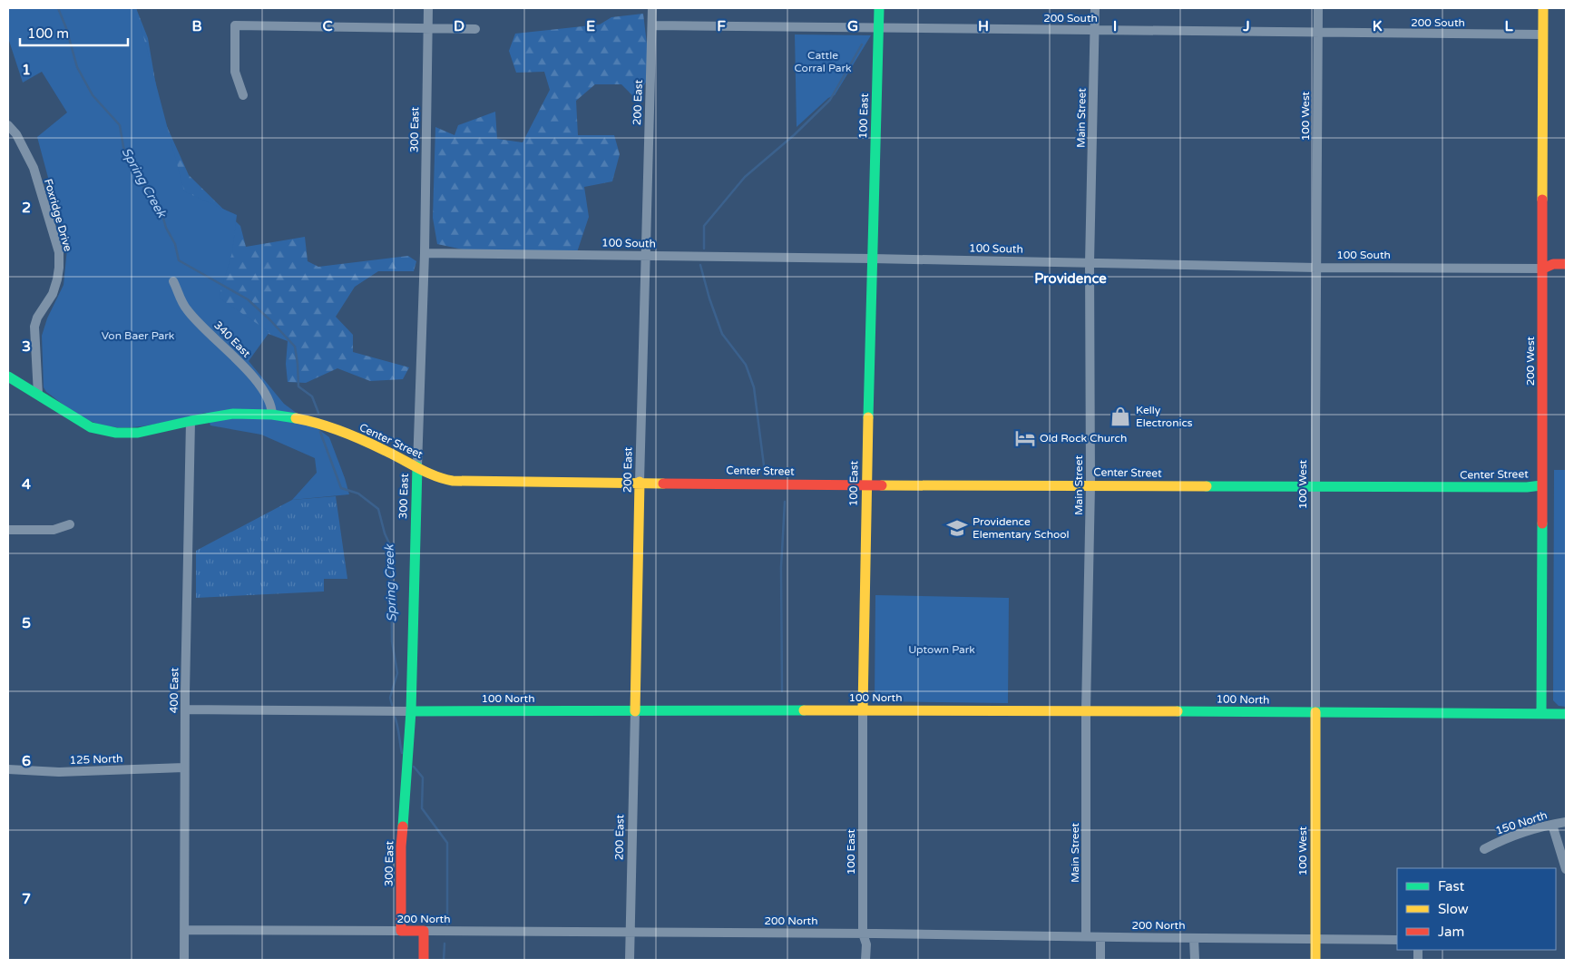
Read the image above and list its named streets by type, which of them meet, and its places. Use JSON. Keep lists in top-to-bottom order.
{
  "streets": {
    "street": [
      "200 South",
      "200 East",
      "100 East",
      "100 West",
      "Main Street",
      "300 East",
      "Foxridge Drive",
      "100 South",
      "340 East",
      "200 West",
      "Center Street",
      "400 East",
      "100 North",
      "125 North",
      "150 North",
      "200 North"
    ]
  },
  "crossings": [
    ["200 South", "200 East"],
    ["200 South", "100 East"],
    ["200 South", "100 West"],
    ["200 South", "Main Street"],
    ["200 South", "200 West"],
    ["200 East", "100 South"],
    ["200 East", "Center Street"],
    ["200 East", "100 North"],
    ["200 East", "200 North"],
    ["100 East", "100 South"],
    ["100 East", "Center Street"],
    ["100 East", "100 North"],
    ["100 East", "200 North"],
    ["100 West", "100 South"],
    ["100 West", "Center Street"],
    ["100 West", "100 North"],
    ["100 West", "200 North"],
    ["Main Street", "100 South"],
    ["Main Street", "Center Street"],
    ["Main Street", "100 North"],
    ["Main Street", "200 North"],
    ["300 East", "100 South"],
    ["300 East", "Center Street"],
    ["300 East", "100 North"],
    ["300 East", "200 North"],
    ["Foxridge Drive", "Center Street"],
    ["100 South", "200 West"],
    ["340 East", "Center Street"],
    ["200 West", "Center Street"],
    ["200 West", "100 North"],
    ["Center Street", "400 East"],
    ["400 East", "100 North"],
    ["400 East", "125 North"],
    ["400 East", "200 North"]
  ],
  "districts": ["Providence"],
  "water": ["Spring Creek"],
  "parks": ["Cattle Corral Park", "Von Baer Park", "Uptown Park"],
  "places": {
    "shop": ["Kelly Electronics"],
    "hotel": ["Old Rock Church"],
    "school or university": ["Providence Elementary School"]
  },
  "legend": ["Fast", "Slow", "Jam"],
  "scale_bar": "100 m",
  "grid": {
    "columns": [
      "B",
      "C",
      "D",
      "E",
      "F",
      "G",
      "H",
      "I",
      "J",
      "K",
      "L"
    ],
    "rows": [
      "1",
      "2",
      "3",
      "4",
      "5",
      "6",
      "7"
    ]
  }
}
